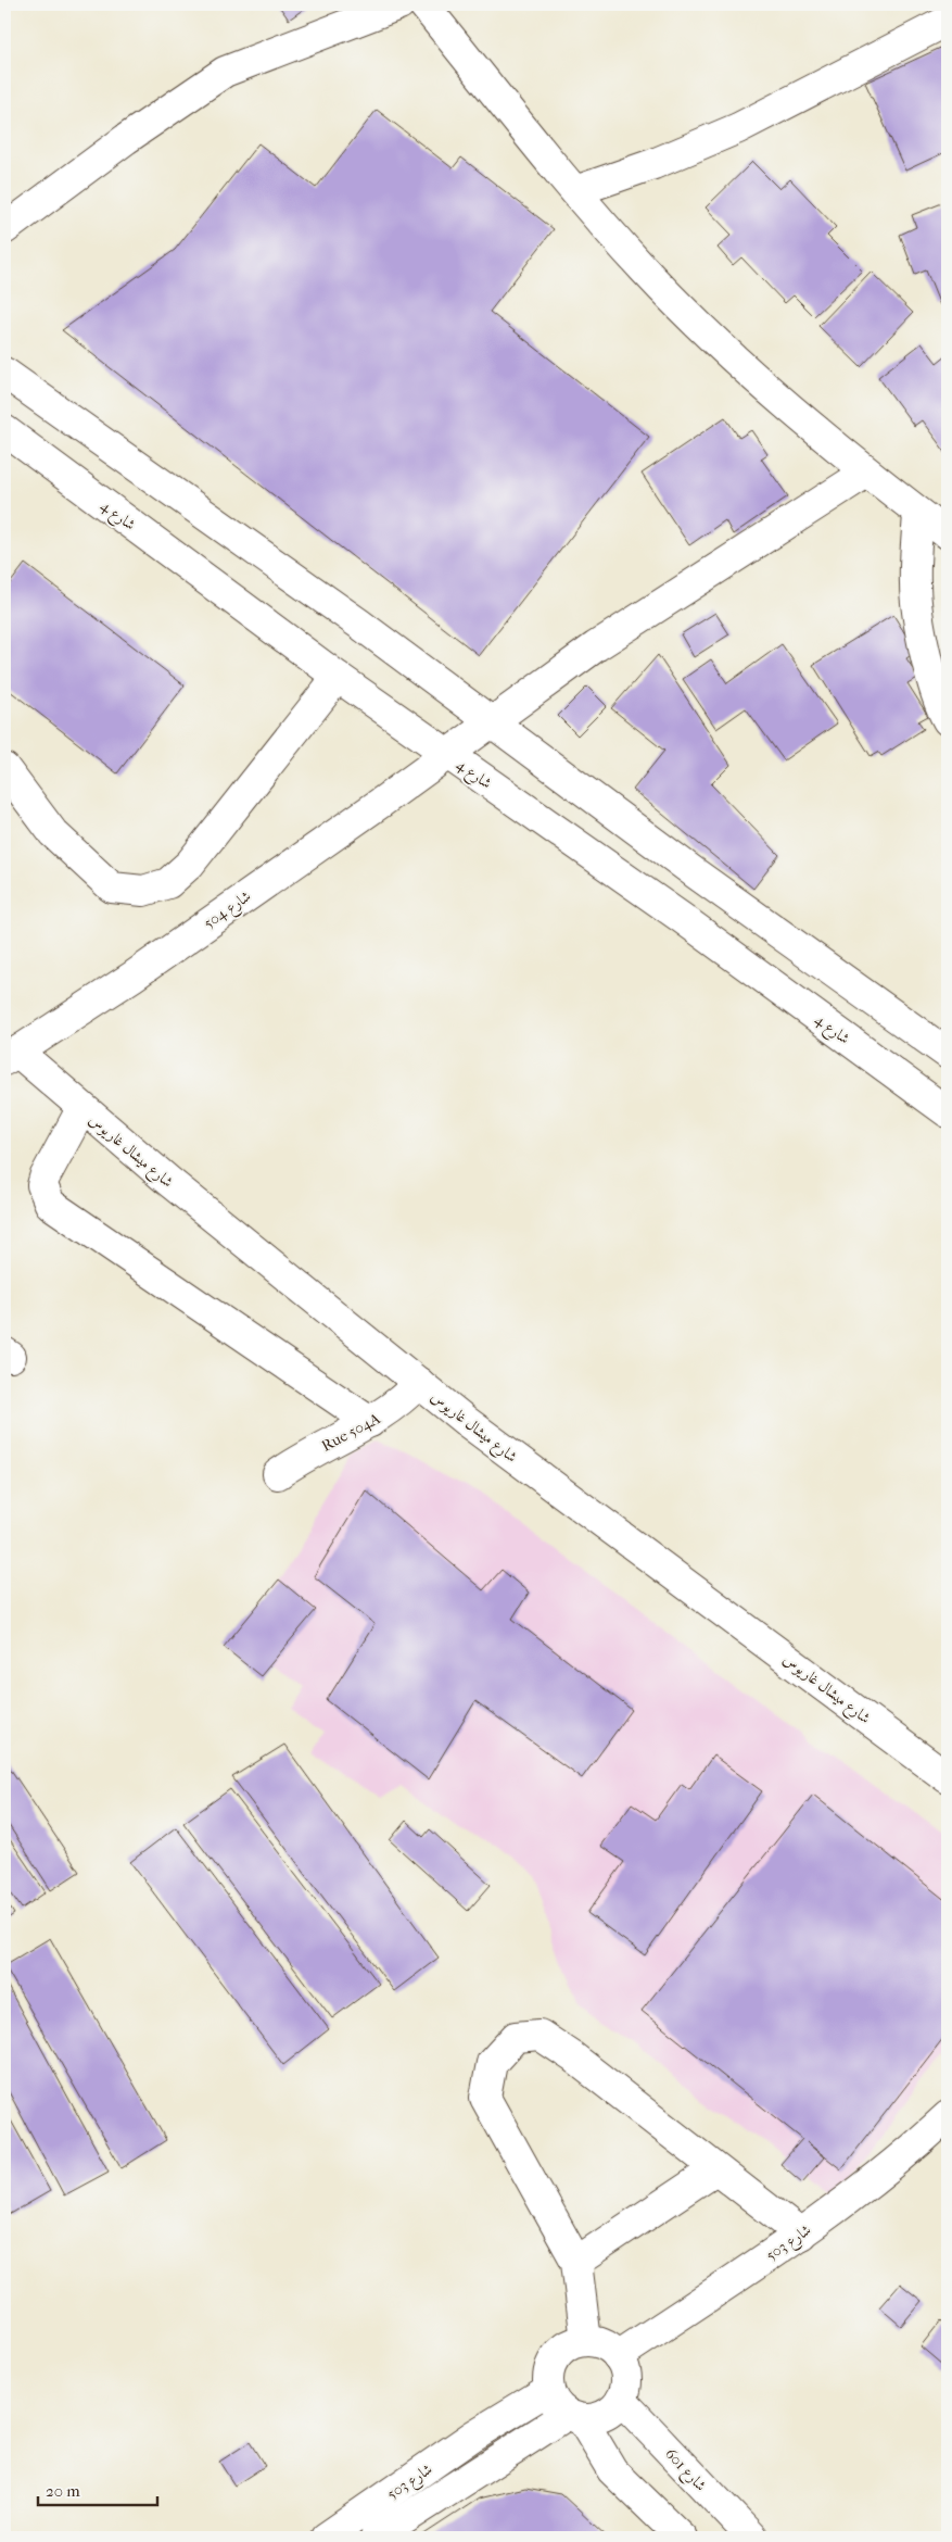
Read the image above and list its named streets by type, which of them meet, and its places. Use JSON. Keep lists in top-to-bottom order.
{
  "streets": {
    "main road": [
      "شارع 4",
      "شارع 504",
      "شارع ميشال غاريوس",
      "Rue 504A",
      "شارع 503",
      "شارع 601"
    ]
  },
  "crossings": [
    ["شارع 4", "شارع 504"],
    ["شارع 504", "شارع ميشال غاريوس"],
    ["شارع ميشال غاريوس", "Rue 504A"],
    ["شارع 503", "شارع 601"]
  ],
  "scale_bar": "20 m"
}
